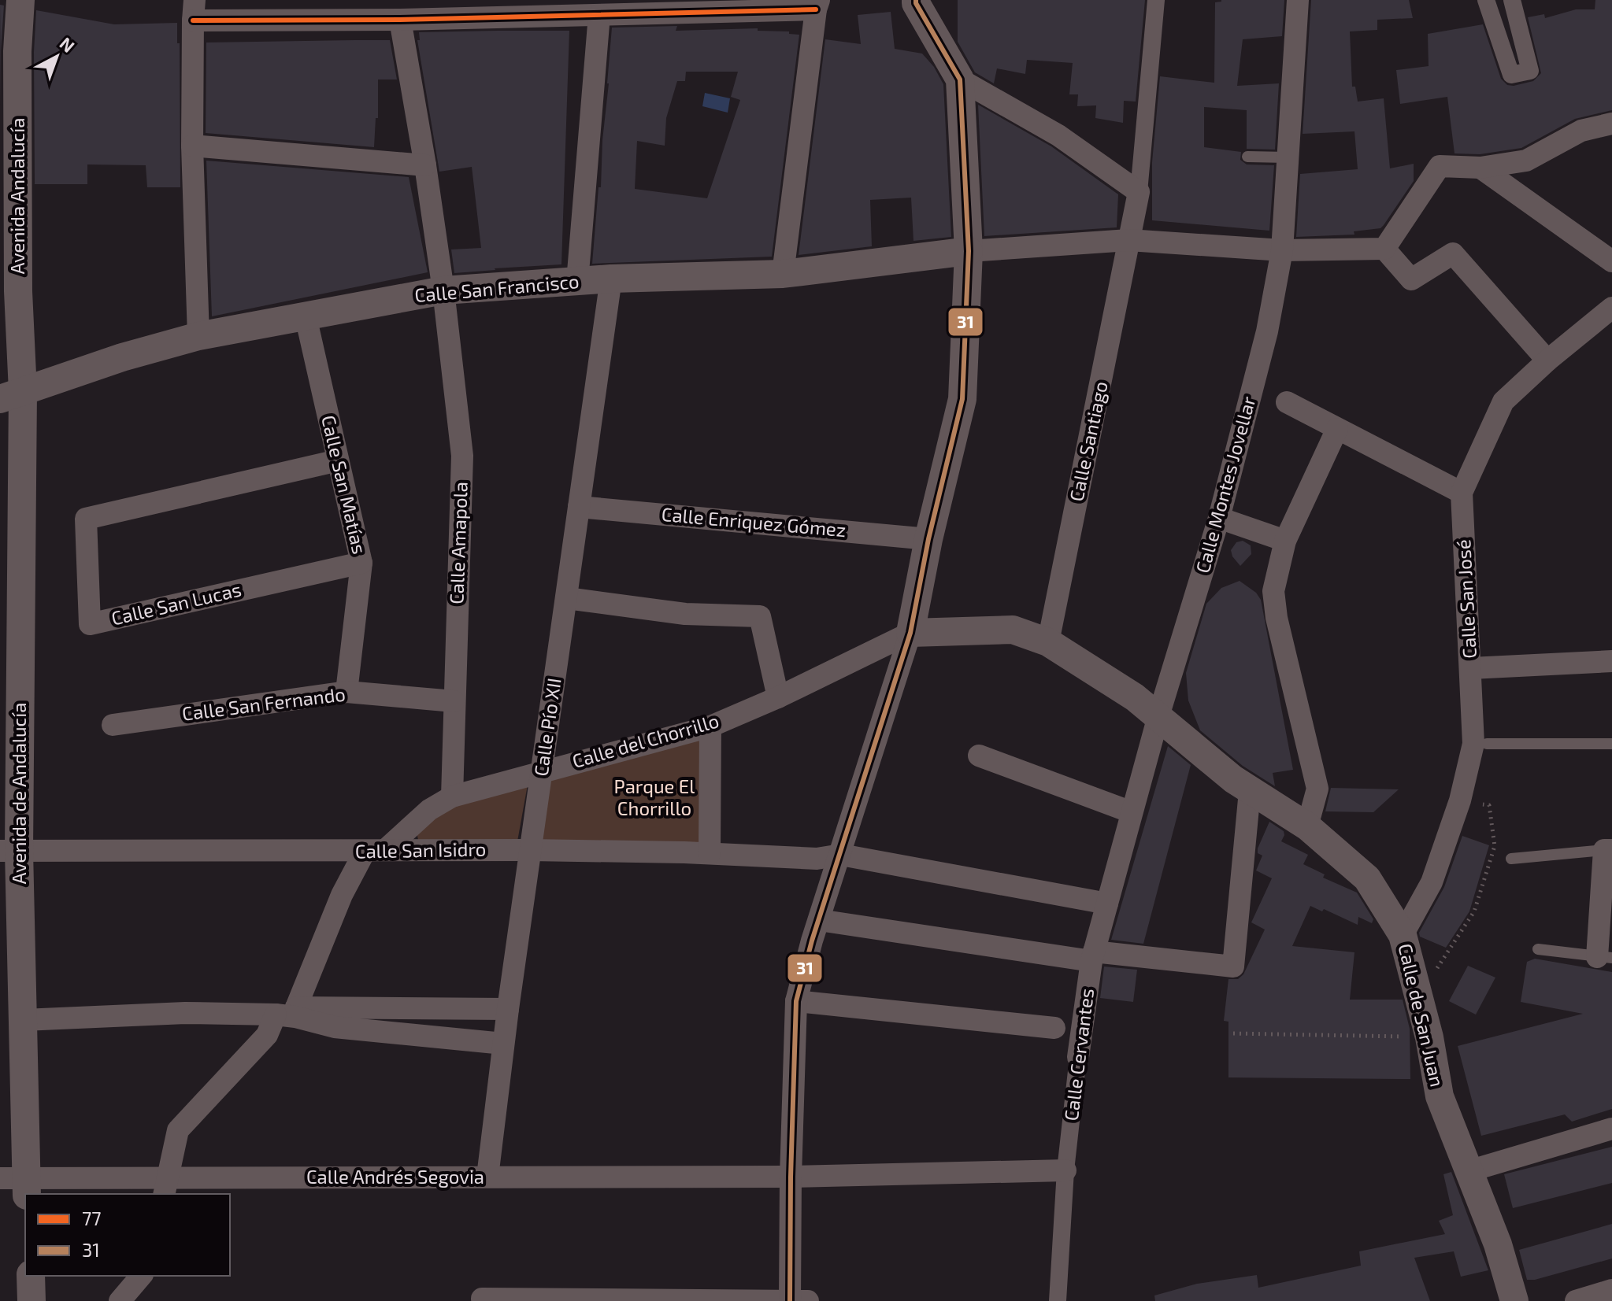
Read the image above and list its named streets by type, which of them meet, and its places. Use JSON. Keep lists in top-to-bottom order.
{
  "streets": {
    "street": [
      "Avenida Andalucía",
      "Calle San Francisco",
      "Calle Santiago",
      "Calle San Matías",
      "Calle Montes Jovellar",
      "Calle Enriquez Gómez",
      "Calle Amapola",
      "Calle San José",
      "Calle San Lucas",
      "Calle San Fernando",
      "Calle Pío XII",
      "Calle del Chorrillo",
      "Avenida de Andalucía",
      "Calle San Isidro",
      "Calle de San Juan",
      "Calle Cervantes",
      "Calle Andrés Segovia"
    ]
  },
  "crossings": [
    ["Avenida Andalucía", "Calle San Francisco"],
    ["Avenida Andalucía", "Avenida de Andalucía"],
    ["Calle San Francisco", "Calle San Matías"],
    ["Calle San Francisco", "Calle Amapola"],
    ["Calle San Francisco", "Calle Pío XII"],
    ["Calle San Francisco", "Avenida de Andalucía"],
    ["Calle Santiago", "Calle de San Juan"],
    ["Calle San Matías", "Calle San Lucas"],
    ["Calle San Matías", "Calle San Fernando"],
    ["Calle Montes Jovellar", "Calle de San Juan"],
    ["Calle Montes Jovellar", "Calle Cervantes"],
    ["Calle Enriquez Gómez", "Calle Pío XII"],
    ["Calle Amapola", "Calle San Fernando"],
    ["Calle Amapola", "Calle del Chorrillo"],
    ["Calle San José", "Calle de San Juan"],
    ["Calle Pío XII", "Calle del Chorrillo"],
    ["Calle Pío XII", "Calle San Isidro"],
    ["Calle Pío XII", "Calle Andrés Segovia"],
    ["Calle del Chorrillo", "Calle San Isidro"],
    ["Calle del Chorrillo", "Calle de San Juan"],
    ["Calle del Chorrillo", "Calle Andrés Segovia"],
    ["Avenida de Andalucía", "Calle San Isidro"],
    ["Avenida de Andalucía", "Calle Andrés Segovia"],
    ["Calle San Isidro", "Calle Cervantes"],
    ["Calle de San Juan", "Calle Cervantes"],
    ["Calle Cervantes", "Calle Andrés Segovia"]
  ],
  "parks": ["Parque El Chorrillo"],
  "lines": ["transit line 31", "transit line 77"],
  "legend": ["77", "31"],
  "north": "top right"
}
